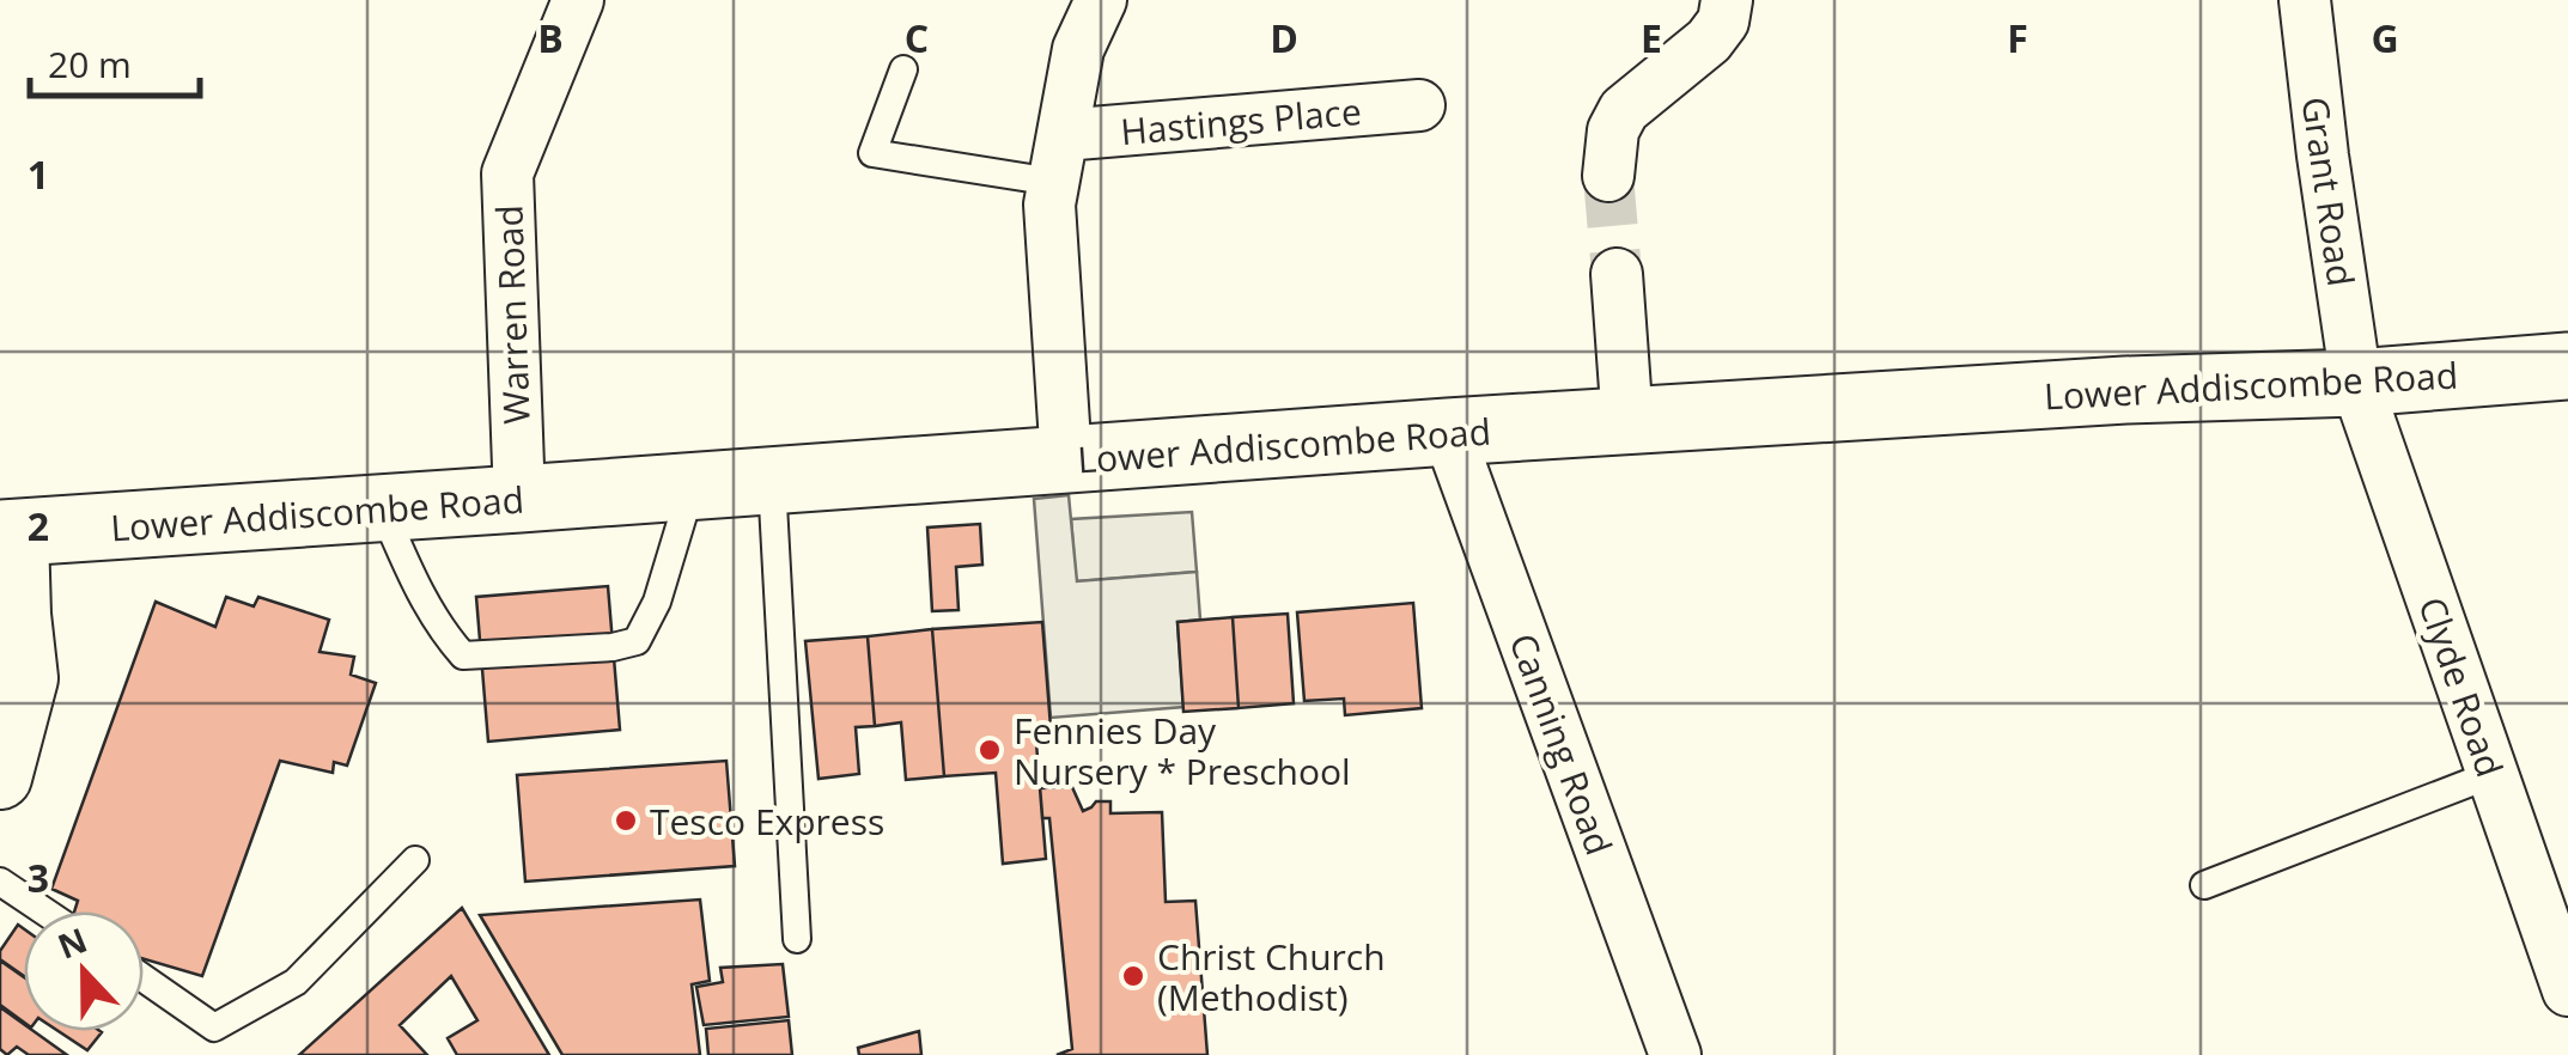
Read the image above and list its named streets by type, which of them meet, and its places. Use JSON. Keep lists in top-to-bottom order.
{
  "streets": {
    "main road": ["Lower Addiscombe Road"],
    "street": [
      "Hastings Place",
      "Grant Road",
      "Warren Road",
      "Clyde Road",
      "Canning Road"
    ]
  },
  "crossings": [
    ["Grant Road", "Lower Addiscombe Road"],
    ["Grant Road", "Clyde Road"],
    ["Warren Road", "Lower Addiscombe Road"],
    ["Lower Addiscombe Road", "Clyde Road"],
    ["Lower Addiscombe Road", "Canning Road"]
  ],
  "places": ["Fennies Day Nursery * Preschool", "Tesco Express", "Christ Church (Methodist)"],
  "scale_bar": "20 m",
  "north": "top",
  "grid": {
    "columns": [
      "B",
      "C",
      "D",
      "E",
      "F",
      "G"
    ],
    "rows": ["1", "2", "3"]
  }
}
